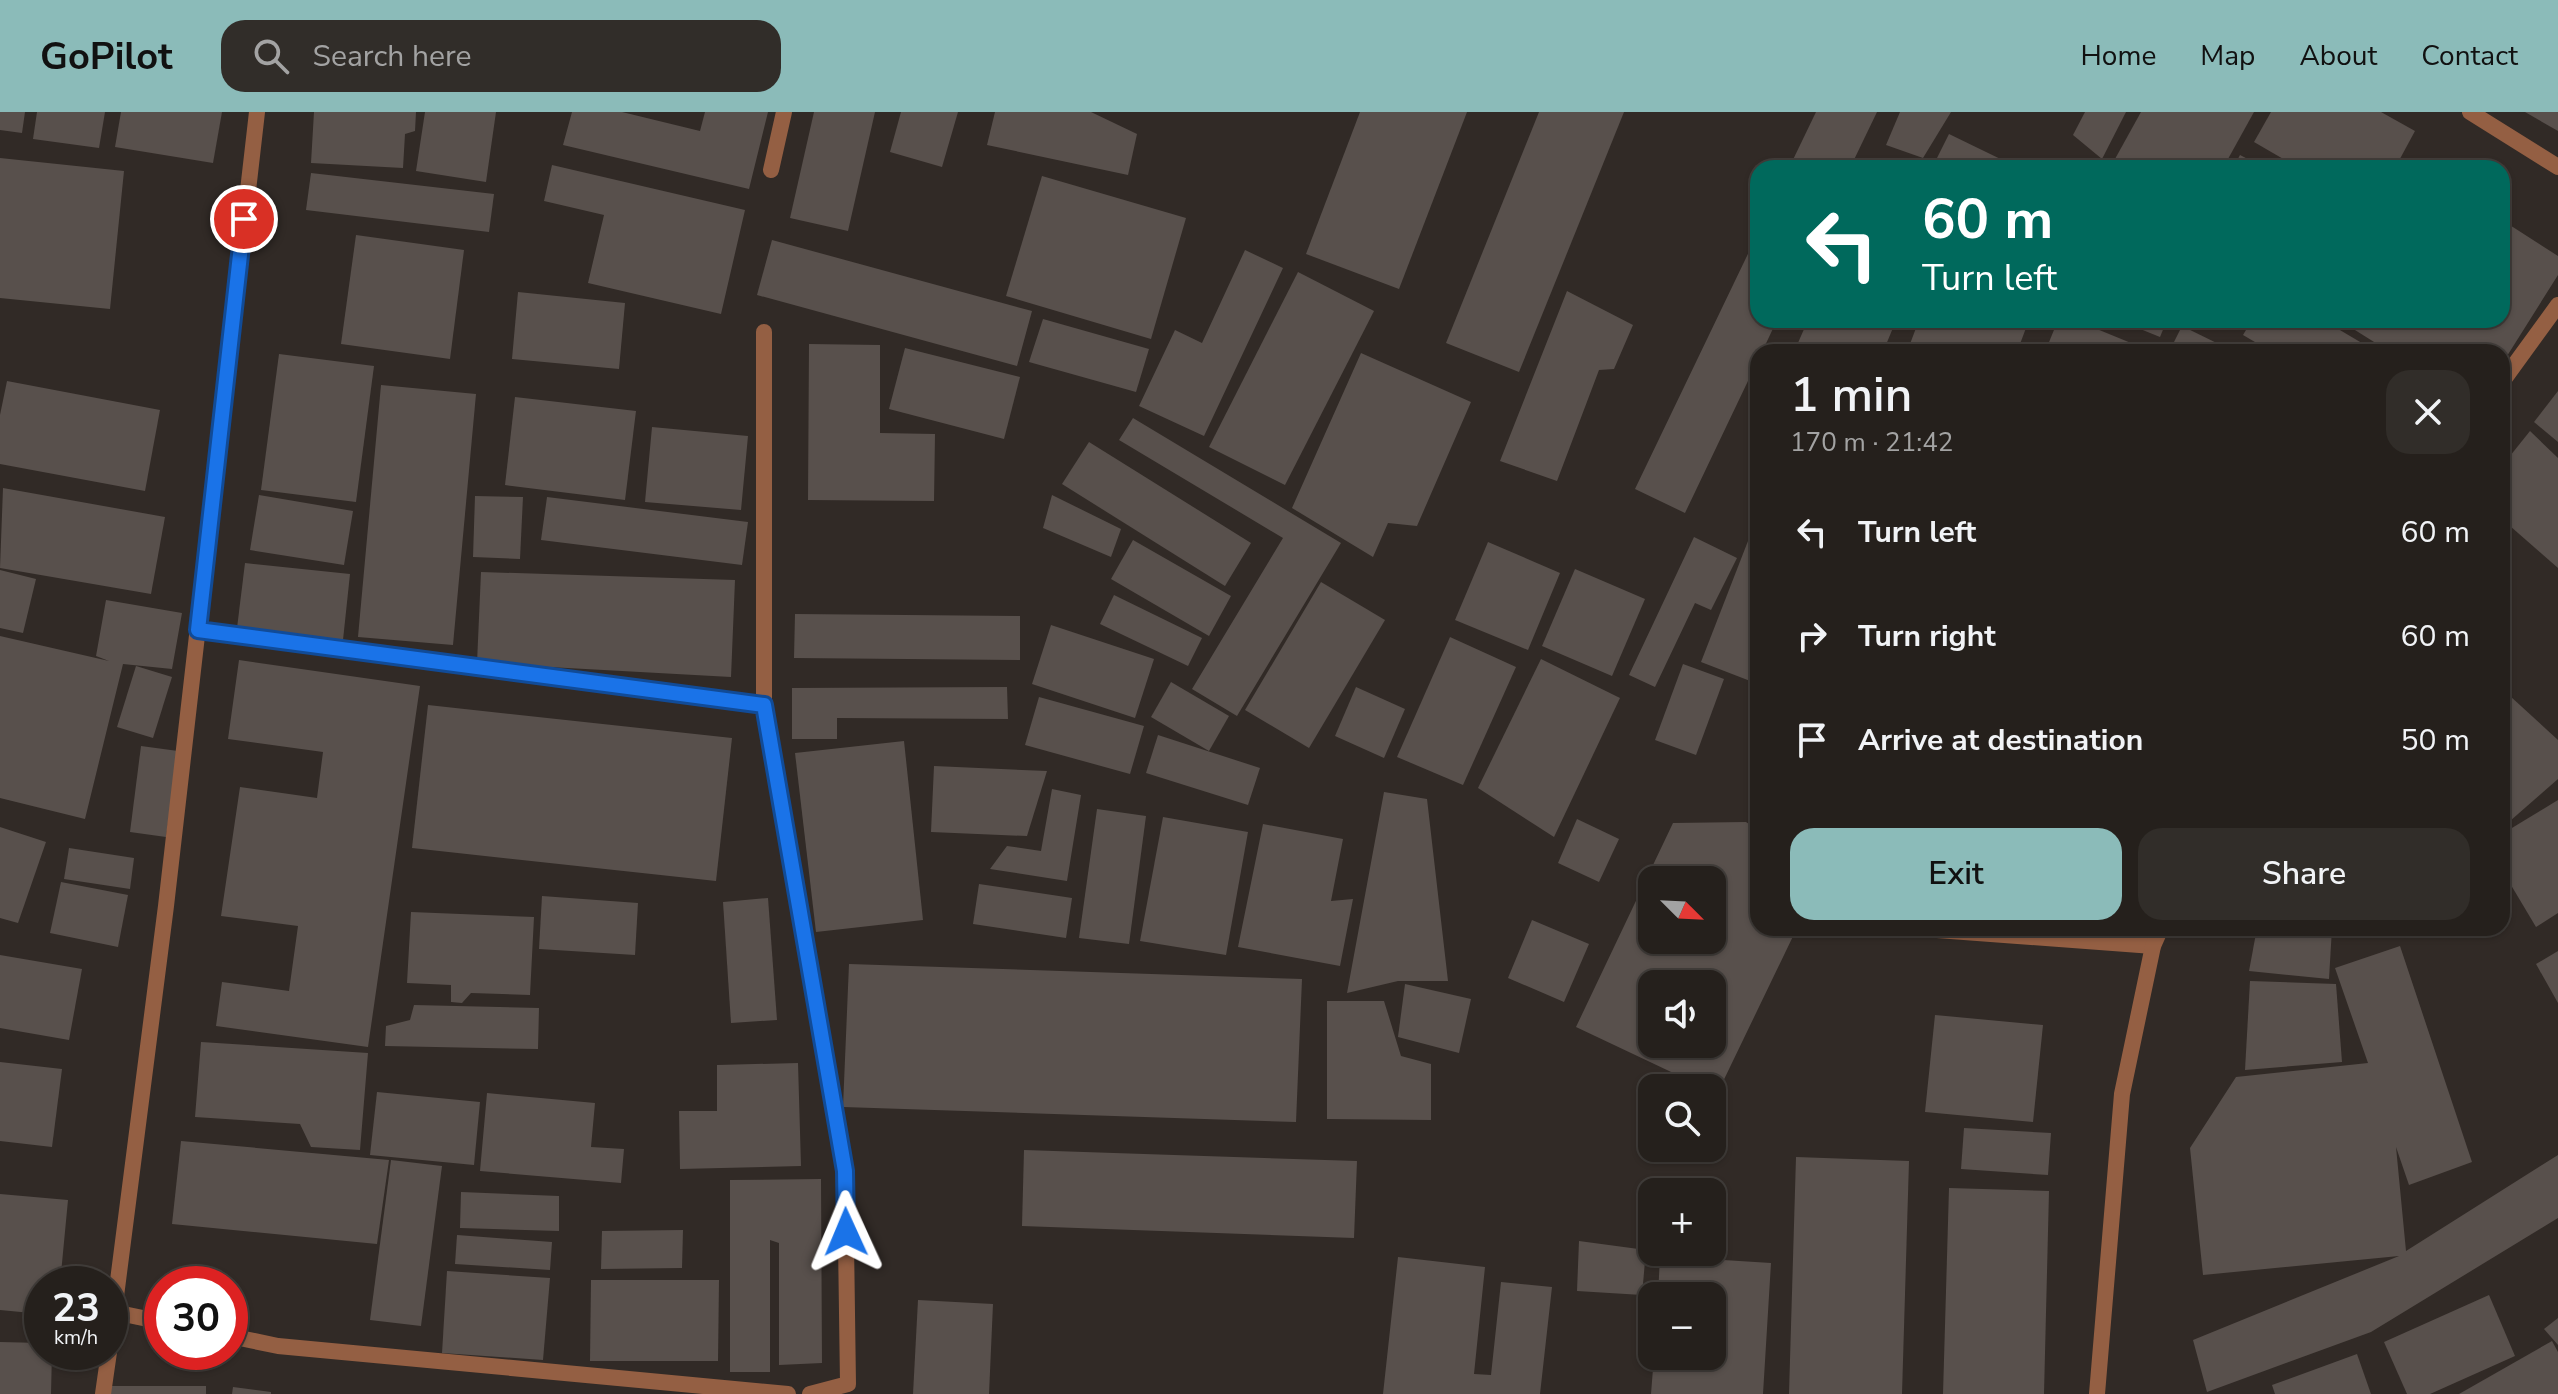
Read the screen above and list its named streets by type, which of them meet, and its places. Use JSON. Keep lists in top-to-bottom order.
{
  "north": "bottom right",
  "page": {
    "header": "GoPilot",
    "search": "Search here",
    "nav": [
      "Home",
      "Map",
      "About",
      "Contact"
    ],
    "turn": ["60 m", "Turn left"],
    "heading": ["1 min", "170 m · 21:42"],
    "list": [
      {
        "name": "Turn left",
        "value": "60 m"
      },
      {
        "name": "Turn right",
        "value": "60 m"
      },
      {
        "name": "Arrive at destination",
        "value": "50 m"
      }
    ],
    "buttons": ["Exit", "Share"],
    "map_buttons": ["+", "−"],
    "speed": "23 km/h",
    "limit": "30"
  }
}
